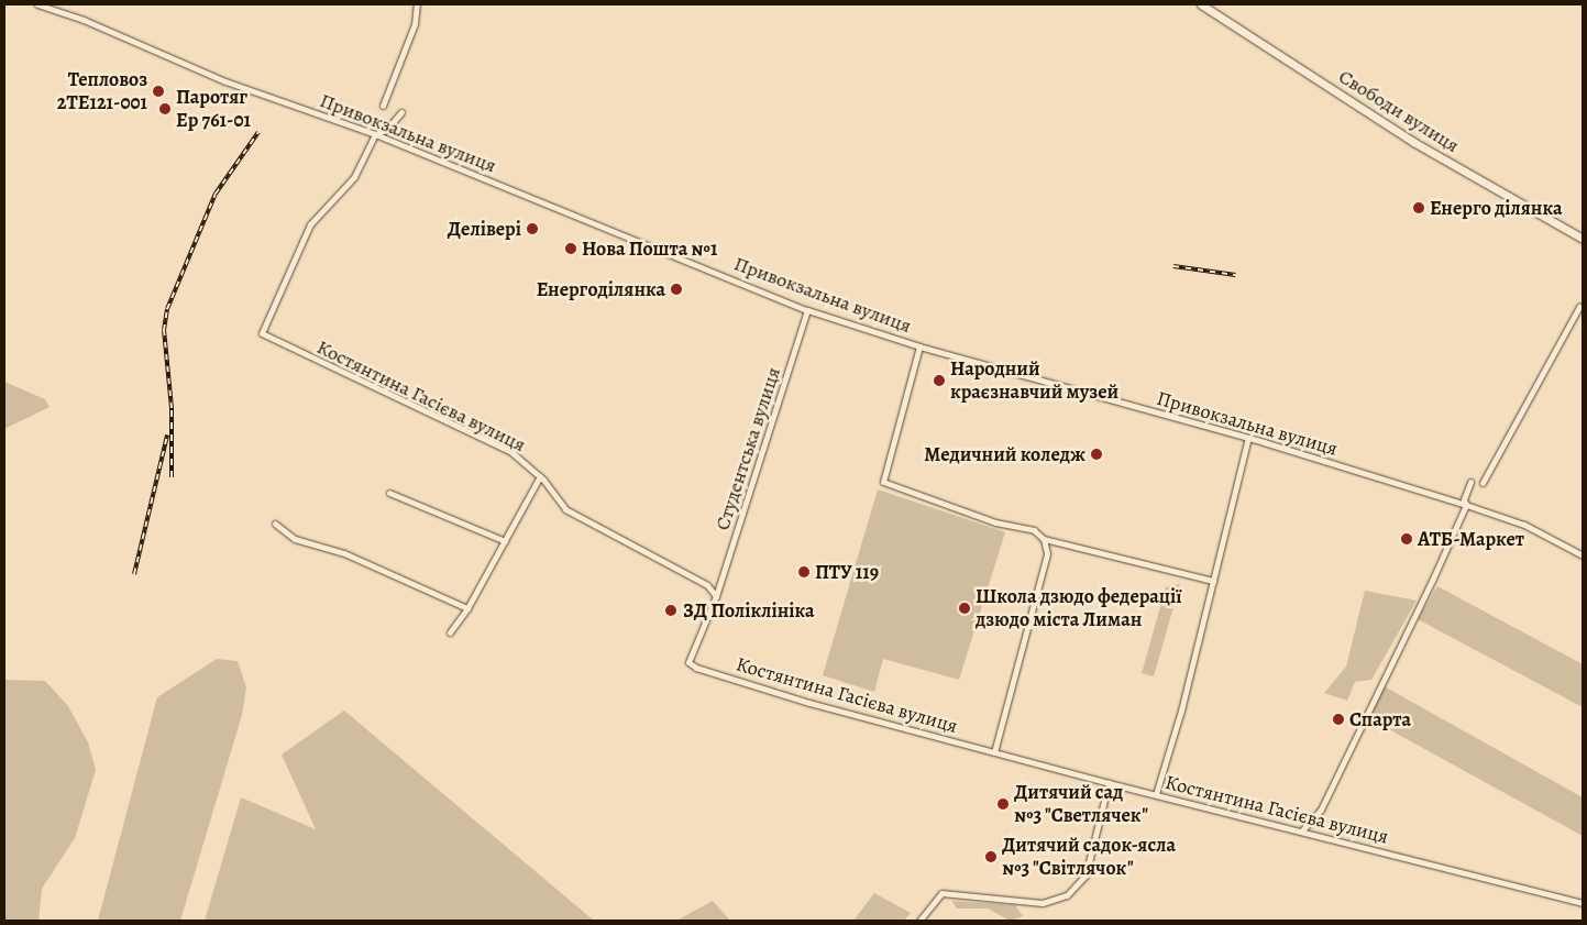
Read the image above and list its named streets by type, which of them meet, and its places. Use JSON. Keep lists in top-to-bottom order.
{
  "streets": {
    "main road": ["Свободи вулиця"],
    "street": ["Привокзальна вулиця", "Костянтина Гасієва вулиця", "Студентська вулиця"]
  },
  "crossings": [
    ["Привокзальна вулиця", "Костянтина Гасієва вулиця"],
    ["Привокзальна вулиця", "Студентська вулиця"],
    ["Костянтина Гасієва вулиця", "Студентська вулиця"]
  ],
  "places": [
    "Тепловоз 2ТЕ121-001",
    "Паротяг Ер 761-01",
    "Енерго ділянка",
    "Делівері",
    "Нова Пошта №1",
    "Енергоділянка",
    "Народний краєзнавчий музей",
    "Медичний коледж",
    "АТБ-Маркет",
    "ПТУ 119",
    "Школа дзюдо федерації дзюдо міста Лиман",
    "ЗД Поліклініка",
    "Спарта",
    "Дитячий сад №3 \"Светлячек\"",
    "Дитячий садок-ясла №3 \"Світлячок\""
  ]
}
